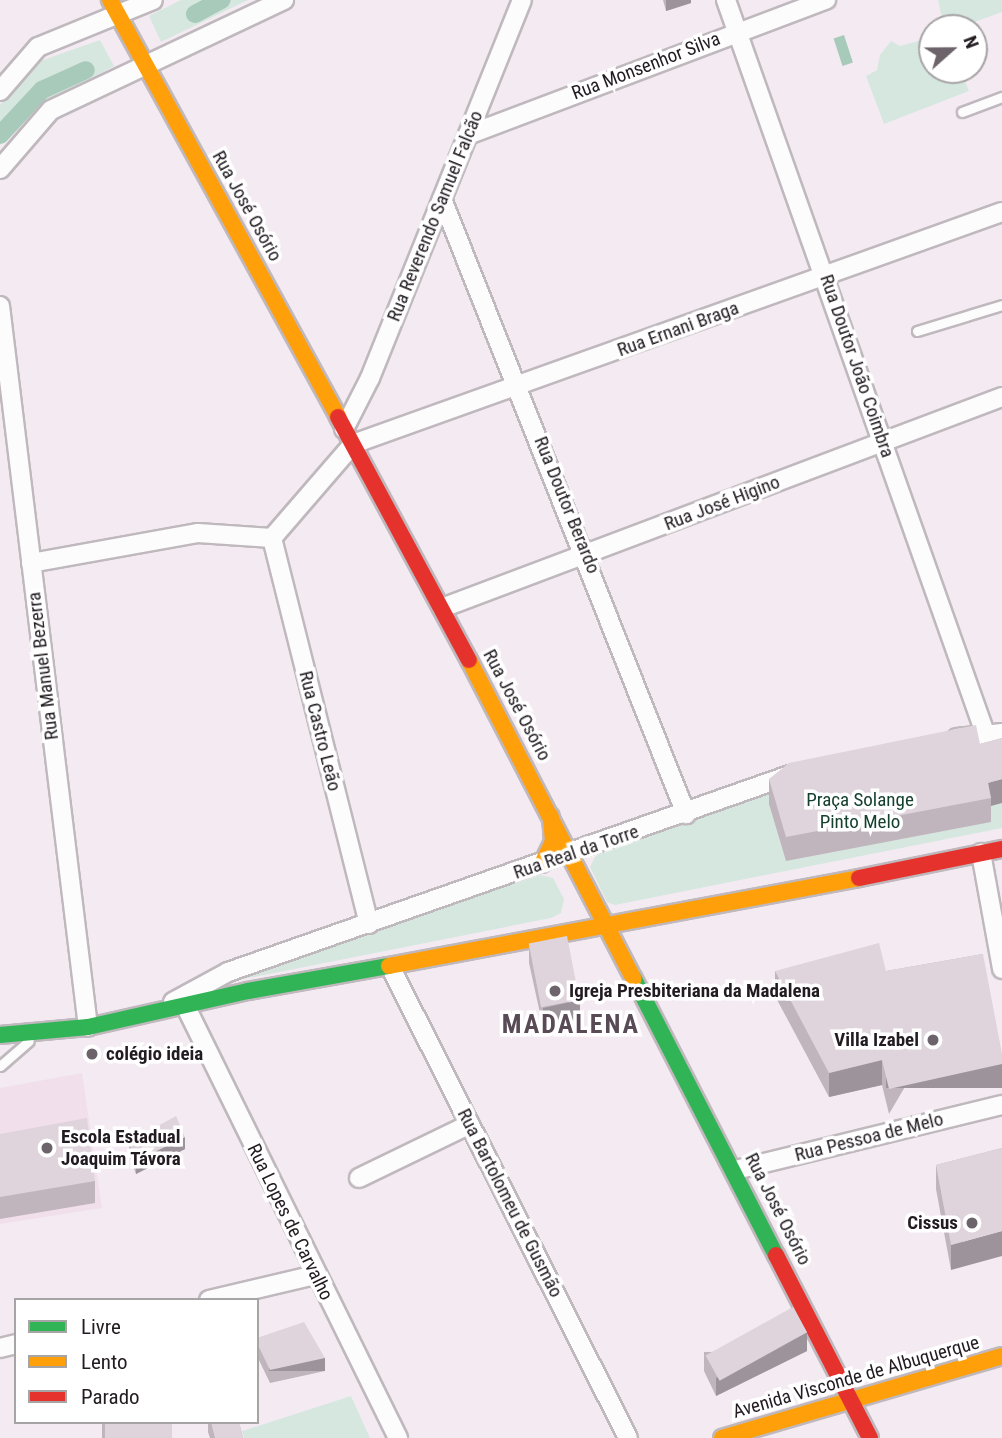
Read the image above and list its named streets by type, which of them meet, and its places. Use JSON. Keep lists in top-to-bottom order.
{
  "streets": {
    "main road": ["Rua José Osório", "Rua Real da Torre", "Avenida Visconde de Albuquerque"],
    "street": [
      "Rua Monsenhor Silva",
      "Rua Reverendo Samuel Falcão",
      "Rua Ernani Braga",
      "Rua Doutor João Coimbra",
      "Rua José Higino",
      "Rua Doutor Berardo",
      "Rua Manuel Bezerra",
      "Rua Castro Leão",
      "Rua Pessoa de Melo",
      "Rua Bartolomeu de Gusmão",
      "Rua Lopes de Carvalho"
    ]
  },
  "crossings": [
    ["Rua Monsenhor Silva", "Rua Reverendo Samuel Falcão"],
    ["Rua Monsenhor Silva", "Rua Doutor João Coimbra"],
    ["Rua José Osório", "Rua Reverendo Samuel Falcão"],
    ["Rua José Osório", "Rua Ernani Braga"],
    ["Rua José Osório", "Rua José Higino"],
    ["Rua José Osório", "Rua Real da Torre"],
    ["Rua José Osório", "Rua Pessoa de Melo"],
    ["Rua José Osório", "Avenida Visconde de Albuquerque"],
    ["Rua Reverendo Samuel Falcão", "Rua Ernani Braga"],
    ["Rua Reverendo Samuel Falcão", "Rua Doutor Berardo"],
    ["Rua Reverendo Samuel Falcão", "Rua Castro Leão"],
    ["Rua Ernani Braga", "Rua Doutor João Coimbra"],
    ["Rua Ernani Braga", "Rua Doutor Berardo"],
    ["Rua Doutor João Coimbra", "Rua José Higino"],
    ["Rua José Higino", "Rua Doutor Berardo"],
    ["Rua Doutor Berardo", "Rua Real da Torre"],
    ["Rua Manuel Bezerra", "Rua Real da Torre"],
    ["Rua Castro Leão", "Rua Real da Torre"],
    ["Rua Real da Torre", "Rua Bartolomeu de Gusmão"],
    ["Rua Real da Torre", "Rua Lopes de Carvalho"]
  ],
  "districts": ["MADALENA"],
  "parks": ["Praça Solange Pinto Melo"],
  "places": [
    "Igreja Presbiteriana da Madalena",
    "Villa Izabel",
    "colégio ideia",
    "Escola Estadual Joaquim Távora",
    "Cissus"
  ],
  "legend": ["Livre", "Lento", "Parado"],
  "north": "right"
}
